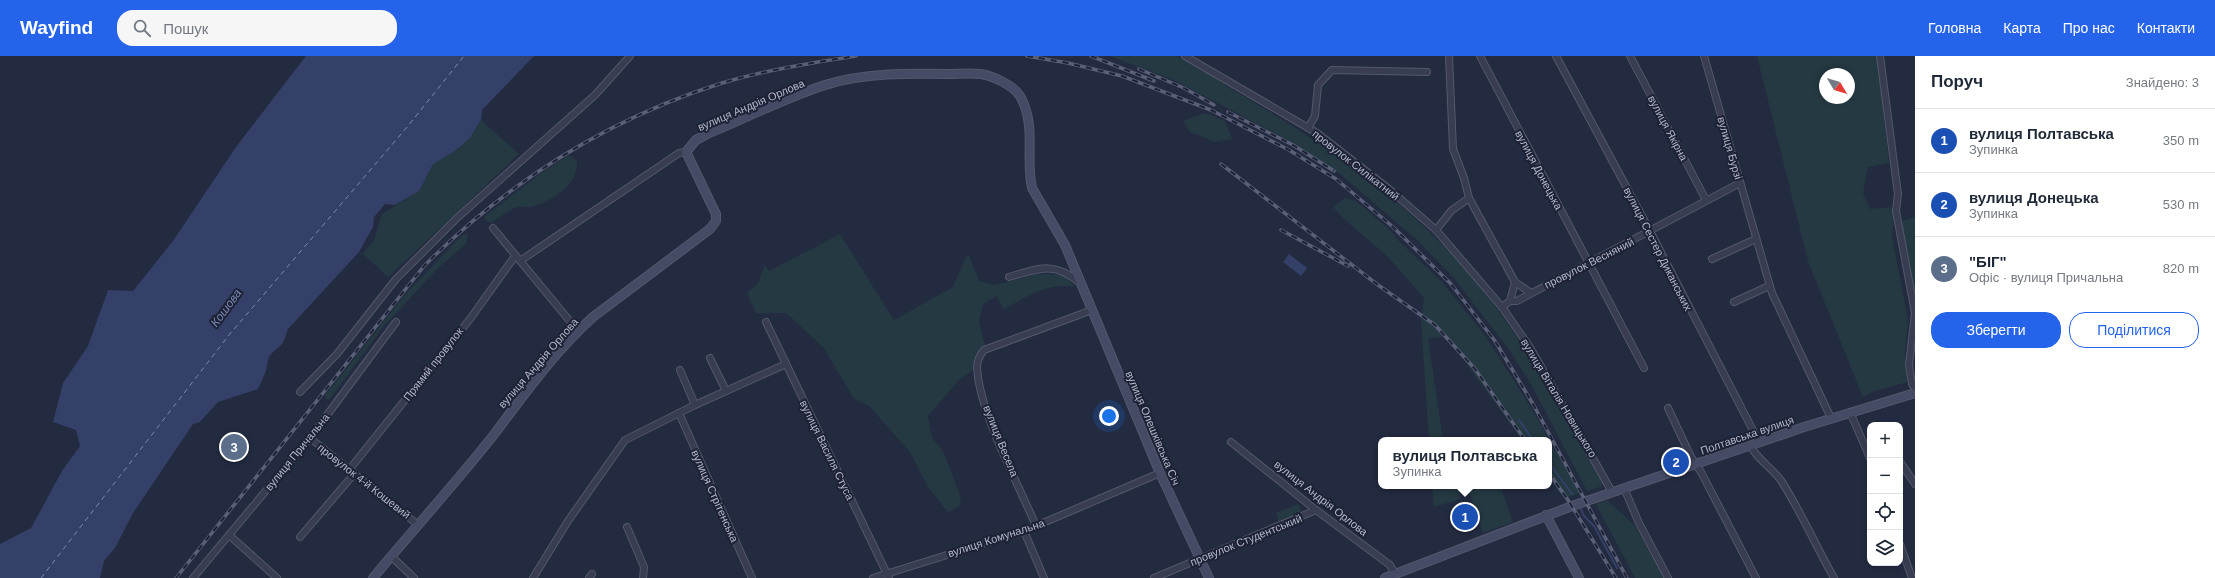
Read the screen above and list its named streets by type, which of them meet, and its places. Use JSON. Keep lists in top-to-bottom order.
{
  "streets": {
    "street": [
      "вулиця Андрія Орлова",
      "вулиця Якірна",
      "вулиця Бурзі",
      "провулок Силікатний",
      "вулиця Донецька",
      "вулиця Сестер Диканських",
      "провулок Весняний",
      "Прямий провулок",
      "вулиця Віталія Новицького",
      "вулиця Олешківська Січ",
      "Полтавська вулиця",
      "вулиця Весела",
      "вулиця Василя Стуса",
      "вулиця Причальна",
      "провулок 4-й Кошевий",
      "вулиця Стрітенська",
      "вулиця Комунальна",
      "провулок Студентський"
    ]
  },
  "crossings": [
    ["вулиця Андрія Орлова", "Прямий провулок"],
    ["вулиця Андрія Орлова", "вулиця Олешківська Січ"],
    ["вулиця Андрія Орлова", "Полтавська вулиця"],
    ["вулиця Андрія Орлова", "провулок 4-й Кошевий"],
    ["вулиця Андрія Орлова", "провулок Студентський"],
    ["вулиця Якірна", "провулок Весняний"],
    ["вулиця Бурзі", "провулок Весняний"],
    ["вулиця Бурзі", "Полтавська вулиця"],
    ["провулок Силікатний", "провулок Весняний"],
    ["провулок Силікатний", "вулиця Віталія Новицького"],
    ["вулиця Донецька", "провулок Весняний"],
    ["вулиця Сестер Диканських", "провулок Весняний"],
    ["вулиця Сестер Диканських", "Полтавська вулиця"],
    ["провулок Весняний", "вулиця Віталія Новицького"],
    ["Прямий провулок", "провулок 4-й Кошевий"],
    ["вулиця Віталія Новицького", "Полтавська вулиця"],
    ["вулиця Олешківська Січ", "вулиця Весела"],
    ["вулиця Олешківська Січ", "вулиця Комунальна"],
    ["вулиця Олешківська Січ", "провулок Студентський"],
    ["вулиця Весела", "вулиця Комунальна"],
    ["вулиця Василя Стуса", "вулиця Комунальна"],
    ["вулиця Причальна", "провулок 4-й Кошевий"]
  ],
  "water": ["Кошова"],
  "north": "bottom right",
  "page": {
    "header": "Wayfind",
    "search": "Пошук",
    "nav": [
      "Головна",
      "Карта",
      "Про нас",
      "Контакти"
    ],
    "heading": ["Поруч", "Знайдено: 3"],
    "list": [
      {
        "mark": "1",
        "name": "вулиця Полтавська",
        "note": "Зупинка",
        "value": "350 m"
      },
      {
        "mark": "2",
        "name": "вулиця Донецька",
        "note": "Зупинка",
        "value": "530 m"
      },
      {
        "mark": "3",
        "name": "\"БІГ\"",
        "note": "Офіс · вулиця Причальна",
        "value": "820 m"
      }
    ],
    "buttons": ["Зберегти", "Поділитися"],
    "map_buttons": ["+", "−"],
    "pins": ["3", "2", "1"],
    "popup": ["вулиця Полтавська", "Зупинка"]
  }
}
